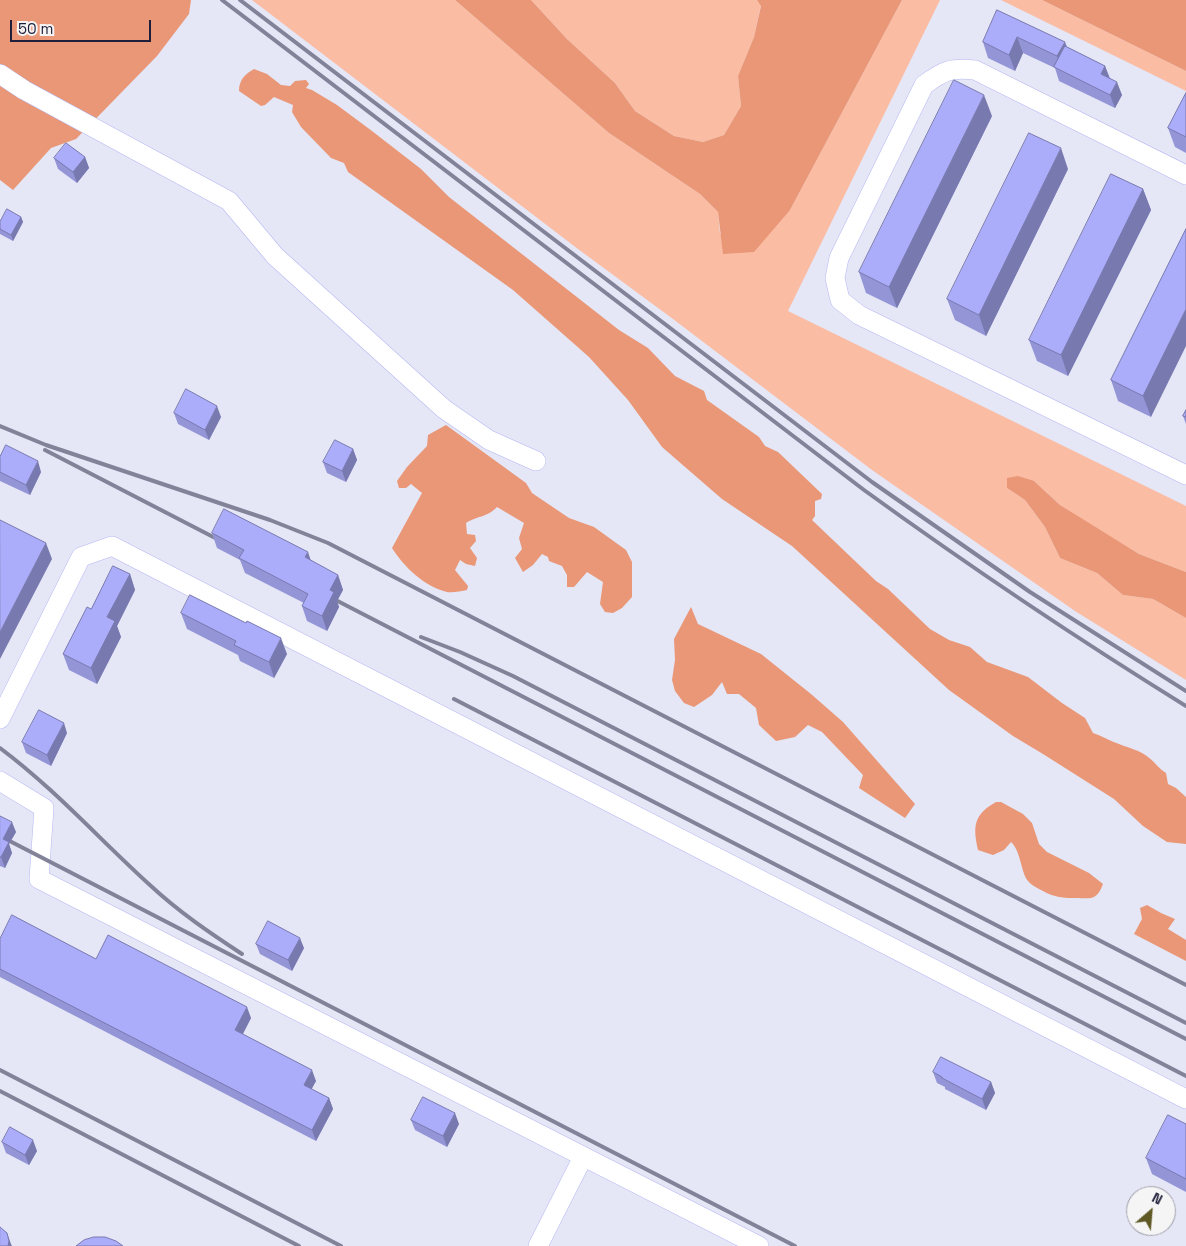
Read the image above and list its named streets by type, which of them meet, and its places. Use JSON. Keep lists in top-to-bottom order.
{
  "scale_bar": "50 m",
  "north": "top right"
}
